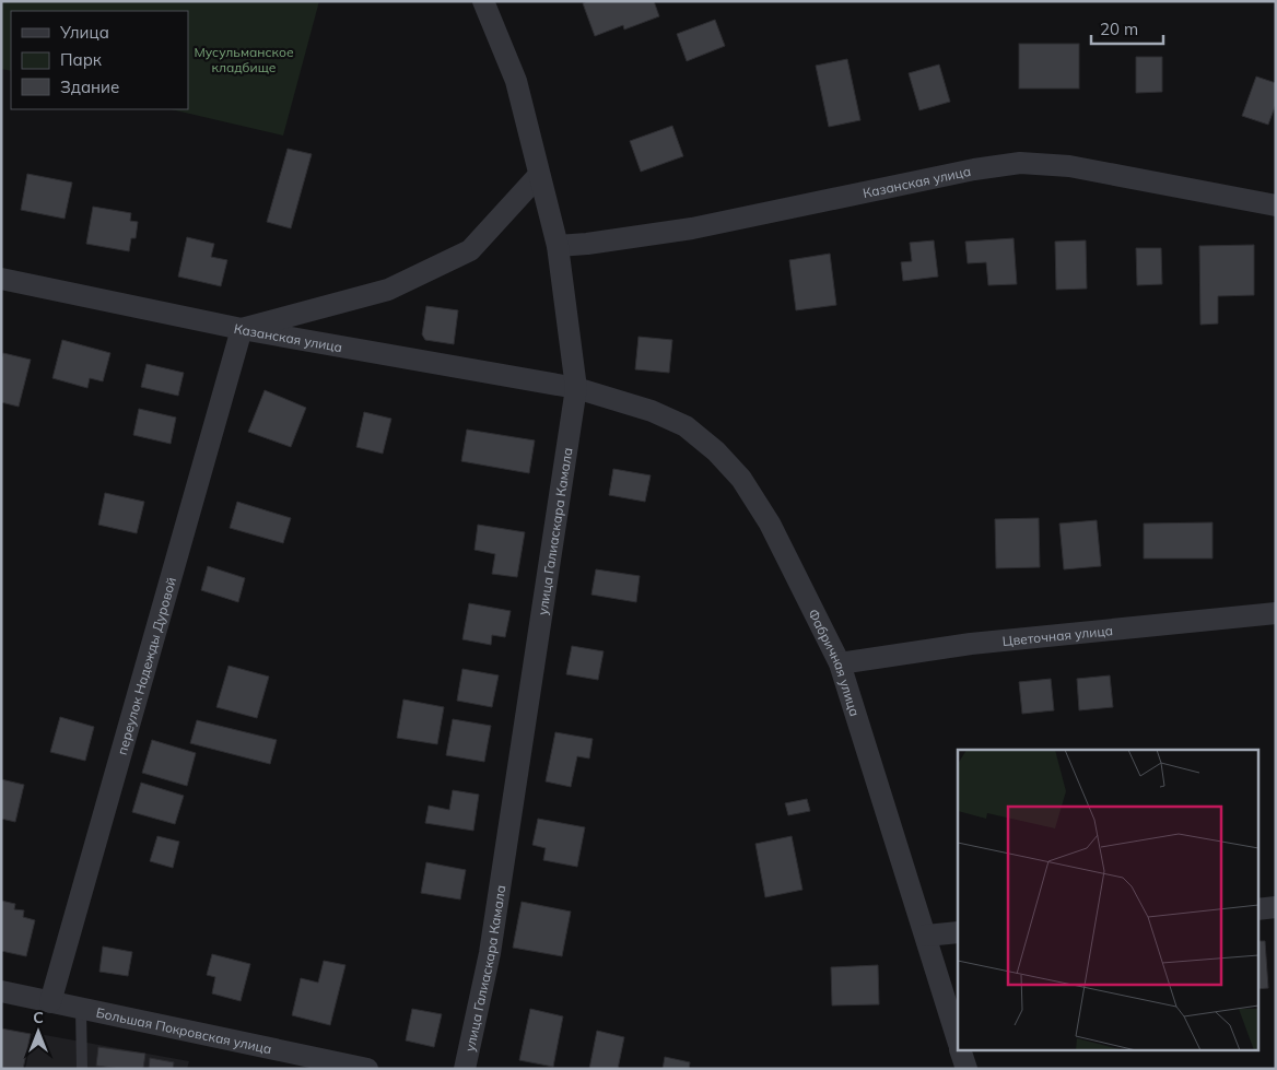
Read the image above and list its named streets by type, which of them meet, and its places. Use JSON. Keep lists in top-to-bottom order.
{
  "streets": {
    "street": [
      "Казанская улица",
      "улица Галиаскара Камала",
      "Цветочная улица",
      "Фабричная улица",
      "переулок Надежды Дуровой",
      "Большая Покровская улица"
    ]
  },
  "crossings": [
    ["Казанская улица", "улица Галиаскара Камала"],
    ["Казанская улица", "Фабричная улица"],
    ["Казанская улица", "переулок Надежды Дуровой"],
    ["улица Галиаскара Камала", "Фабричная улица"],
    ["Цветочная улица", "Фабричная улица"],
    ["переулок Надежды Дуровой", "Большая Покровская улица"]
  ],
  "parks": ["Мусульманское кладбище"],
  "legend": ["Улица", "Парк", "Здание"],
  "scale_bar": "20 m",
  "north": "top"
}
